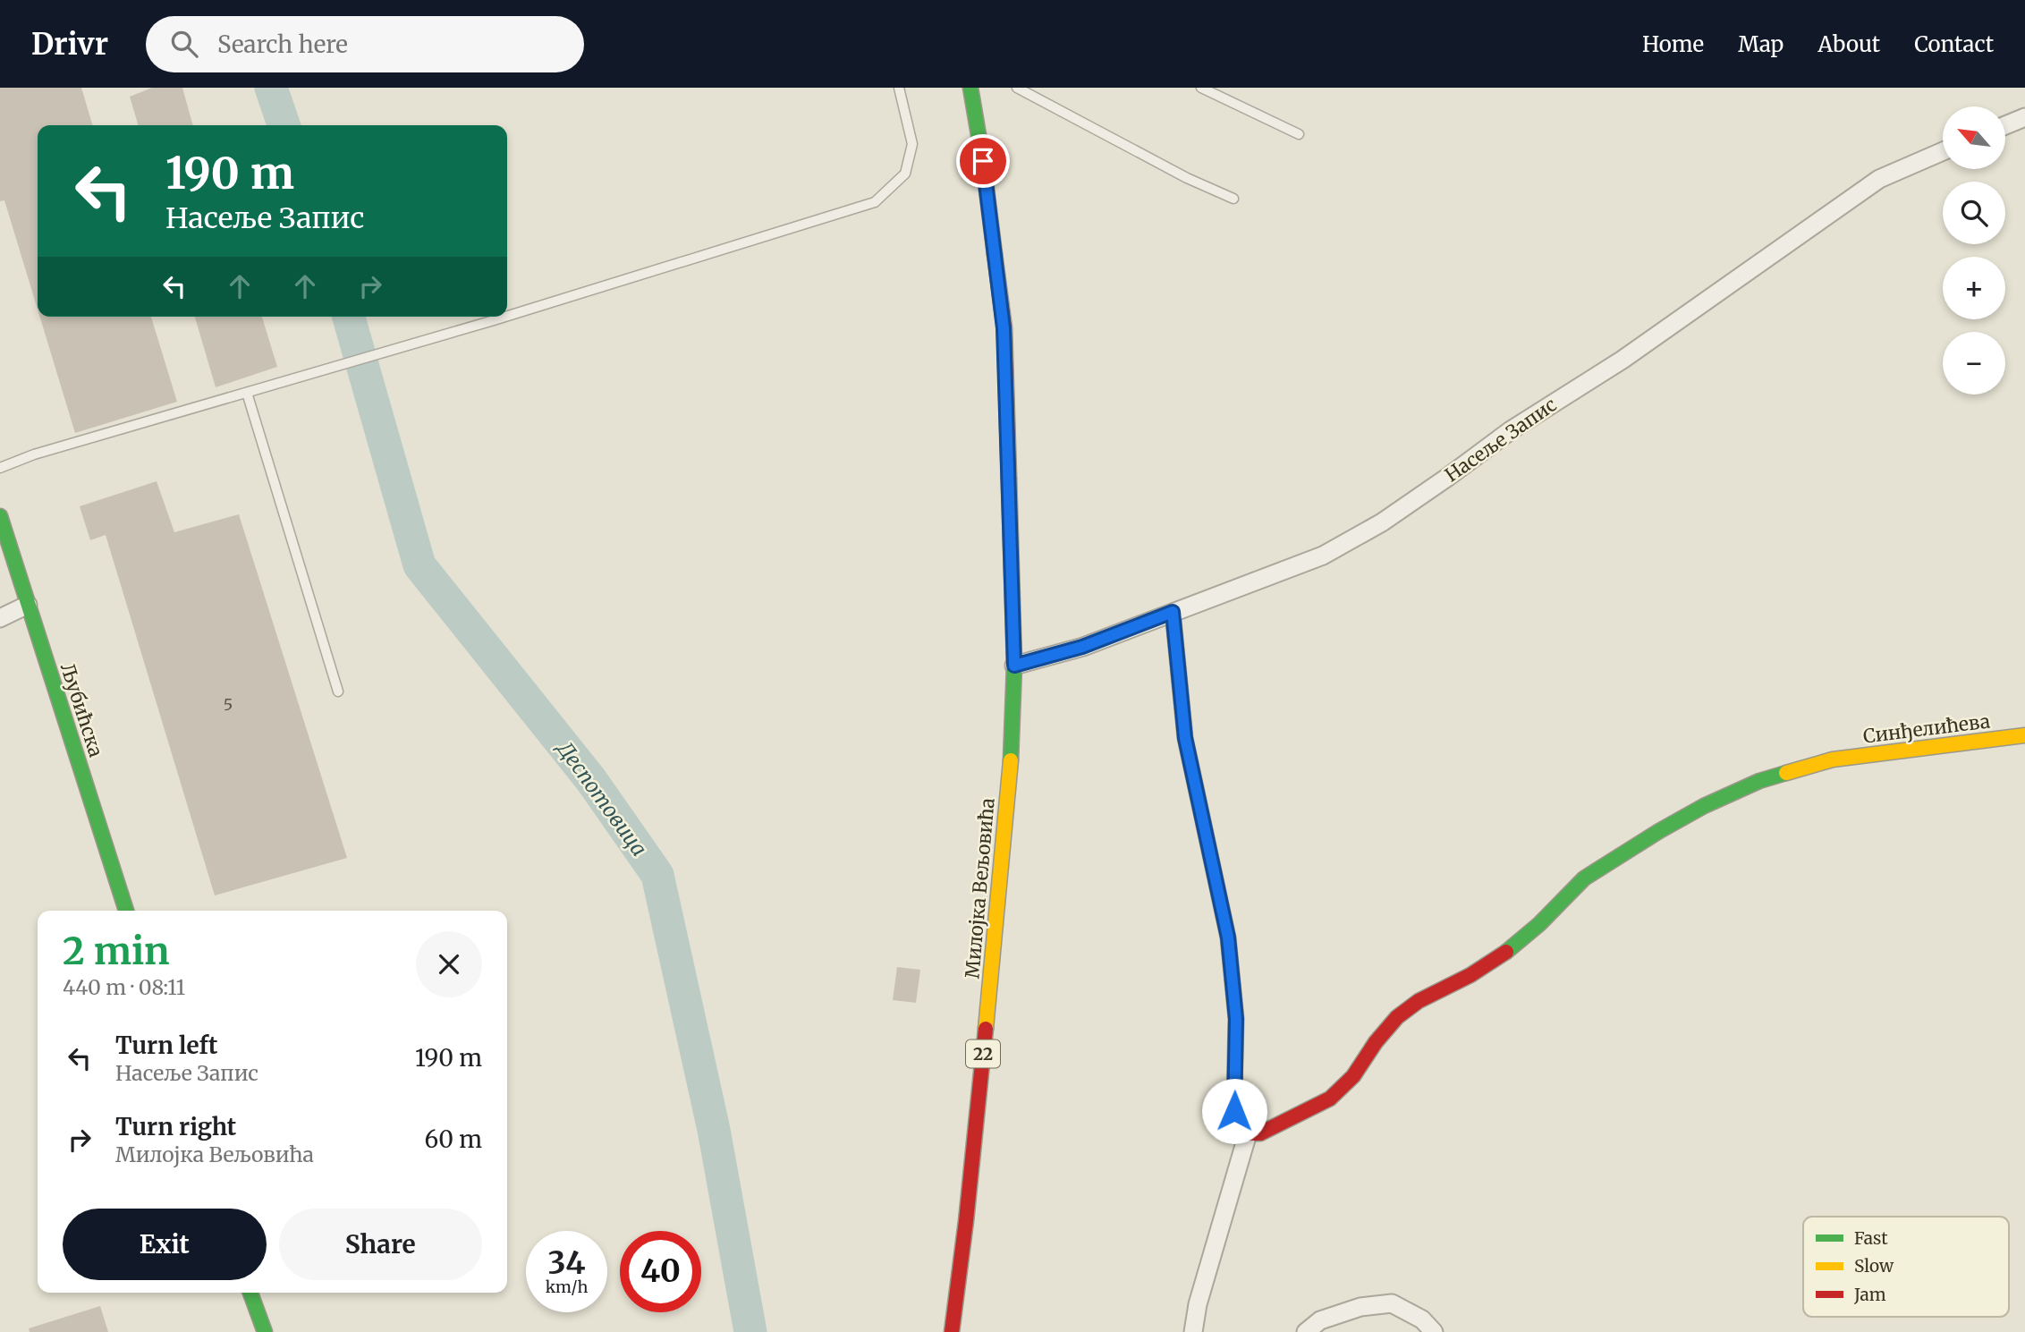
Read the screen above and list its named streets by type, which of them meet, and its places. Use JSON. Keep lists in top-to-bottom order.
{
  "streets": {
    "street": [
      "Насеље Запис",
      "Љубићска",
      "Синђелићева",
      "Милојка Вељовића",
      "22"
    ]
  },
  "crossings": [
    ["Насеље Запис", "Милојка Вељовића"]
  ],
  "water": ["Деспотовица"],
  "house_numbers": ["5"],
  "legend": ["Fast", "Slow", "Jam"],
  "north": "top left",
  "page": {
    "header": "Drivr",
    "search": "Search here",
    "nav": [
      "Home",
      "Map",
      "About",
      "Contact"
    ],
    "map_buttons": ["+", "−"],
    "turn": ["190 m", "Насеље Запис"],
    "heading": ["2 min", "440 m · 08:11"],
    "list": [
      {
        "name": "Turn left",
        "note": "Насеље Запис",
        "value": "190 m"
      },
      {
        "name": "Turn right",
        "note": "Милојка Вељовића",
        "value": "60 m"
      }
    ],
    "buttons": ["Exit", "Share"],
    "speed": "34 km/h",
    "limit": "40"
  }
}
